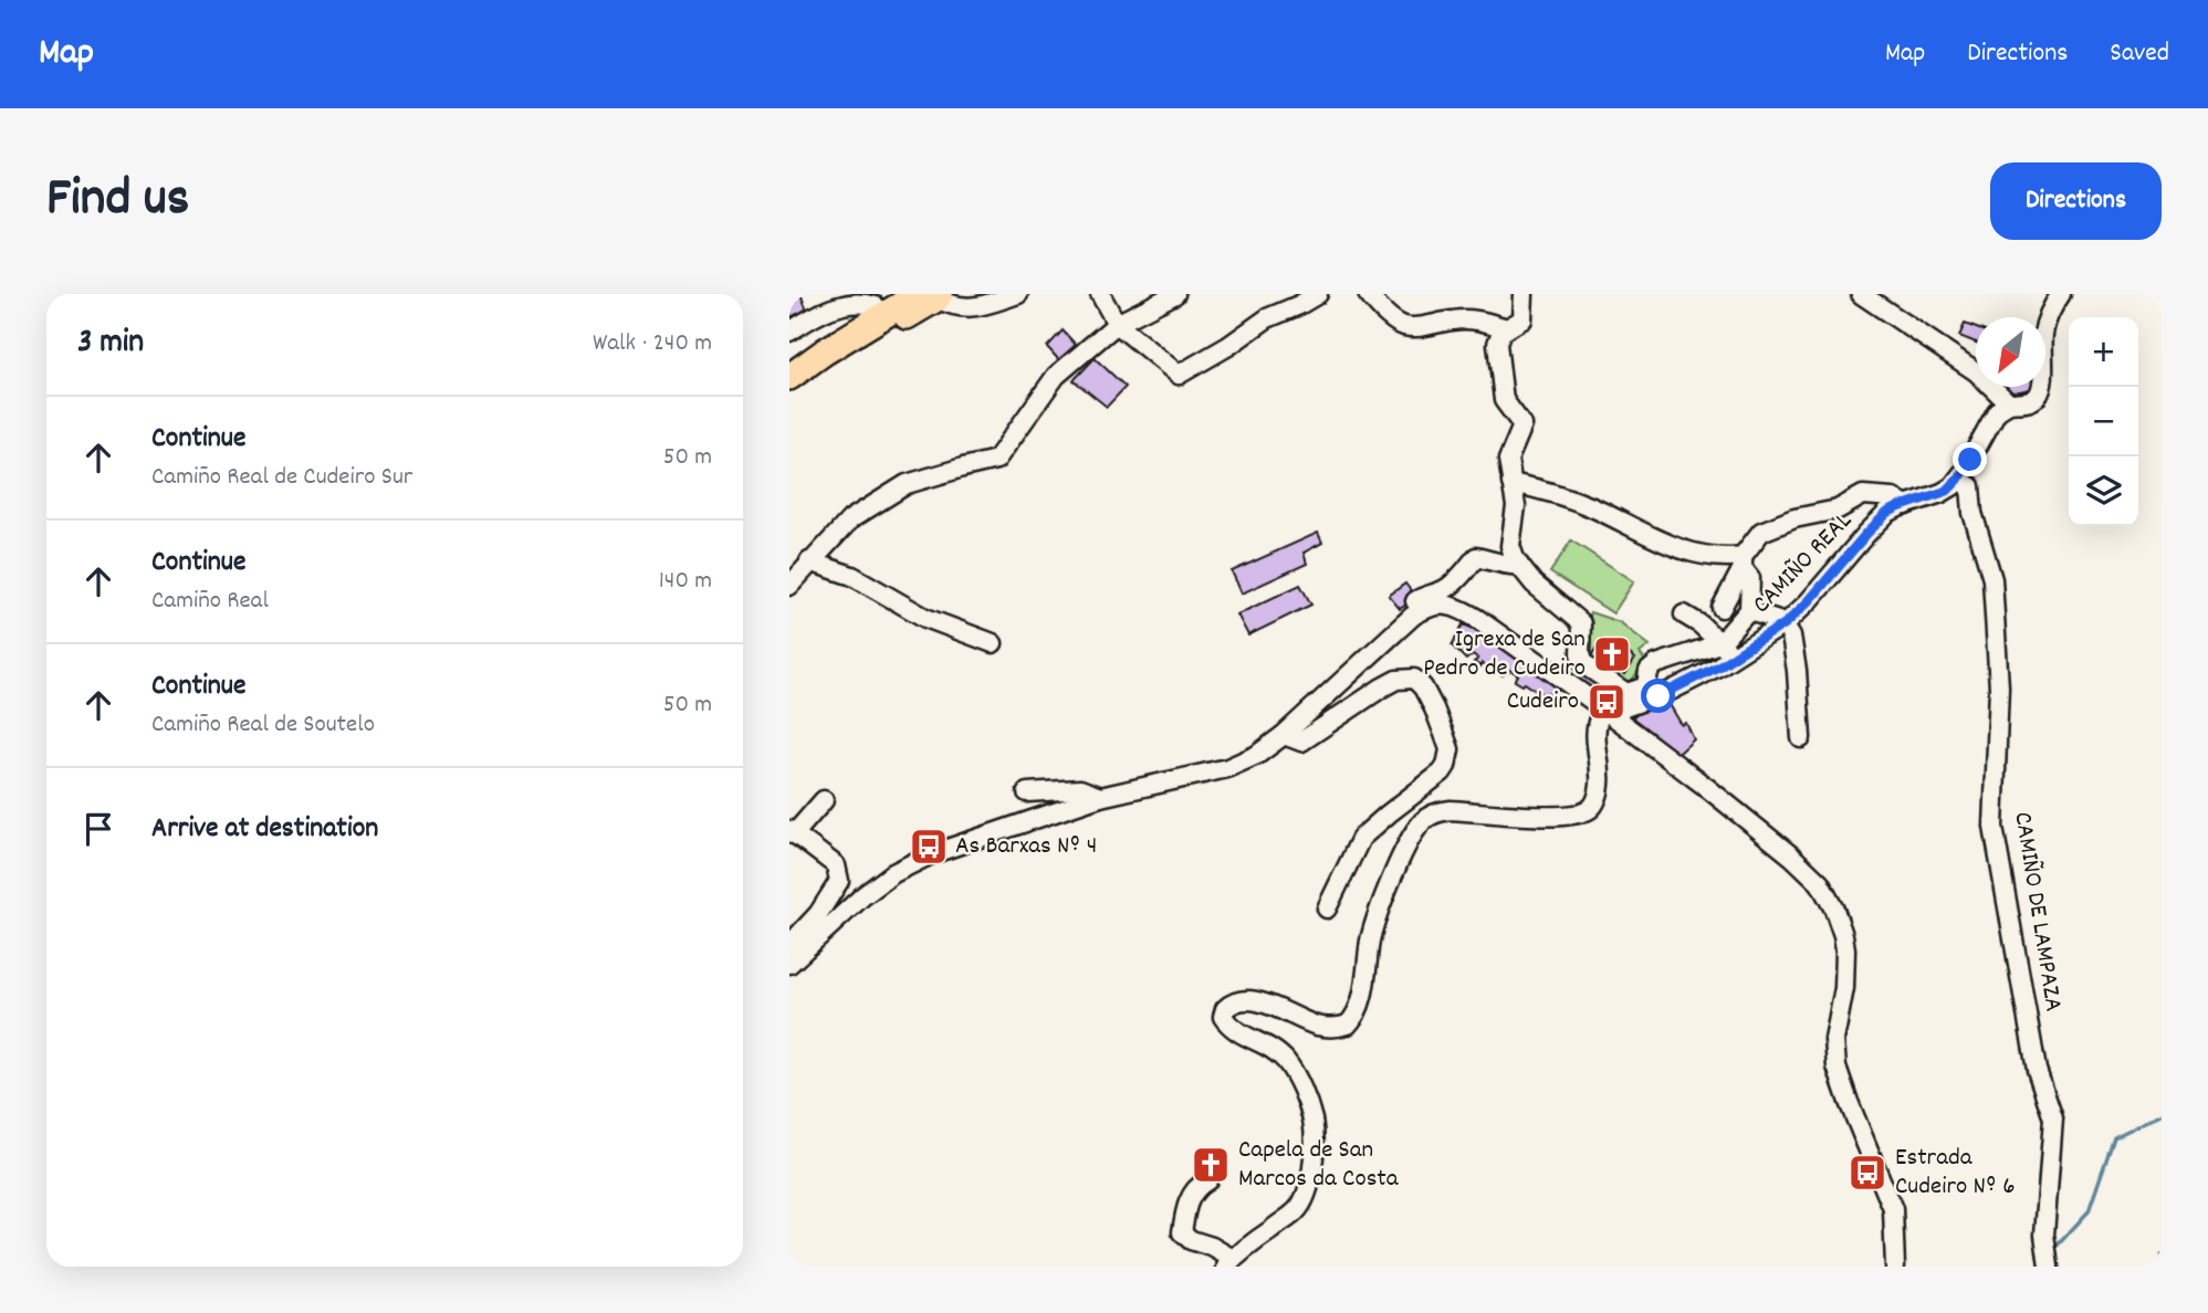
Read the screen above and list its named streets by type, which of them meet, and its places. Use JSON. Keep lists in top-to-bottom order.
{
  "streets": {
    "street": ["CAMIÑO REAL", "CAMIÑO DE LAMPAZA"]
  },
  "crossings": [
    ["CAMIÑO REAL", "CAMIÑO DE LAMPAZA"]
  ],
  "places": {
    "church": ["Igrexa de San Pedro de Cudeiro", "Capela de San Marcos da Costa"],
    "bus stop": ["Cudeiro", "As Barxas Nº 4", "Estrada Cudeiro Nº 6"]
  },
  "north": "bottom left",
  "page": {
    "header": "Map",
    "nav": ["Map", "Directions", "Saved"],
    "title": "Find us",
    "buttons": "Directions",
    "heading": ["3 min", "Walk · 240 m"],
    "map_buttons": ["+", "−"],
    "list": [
      ["Continue", "Camiño Real de Cudeiro Sur", "50 m"],
      ["Continue", "Camiño Real", "140 m"],
      ["Continue", "Camiño Real de Soutelo", "50 m"],
      "Arrive at destination"
    ]
  }
}
